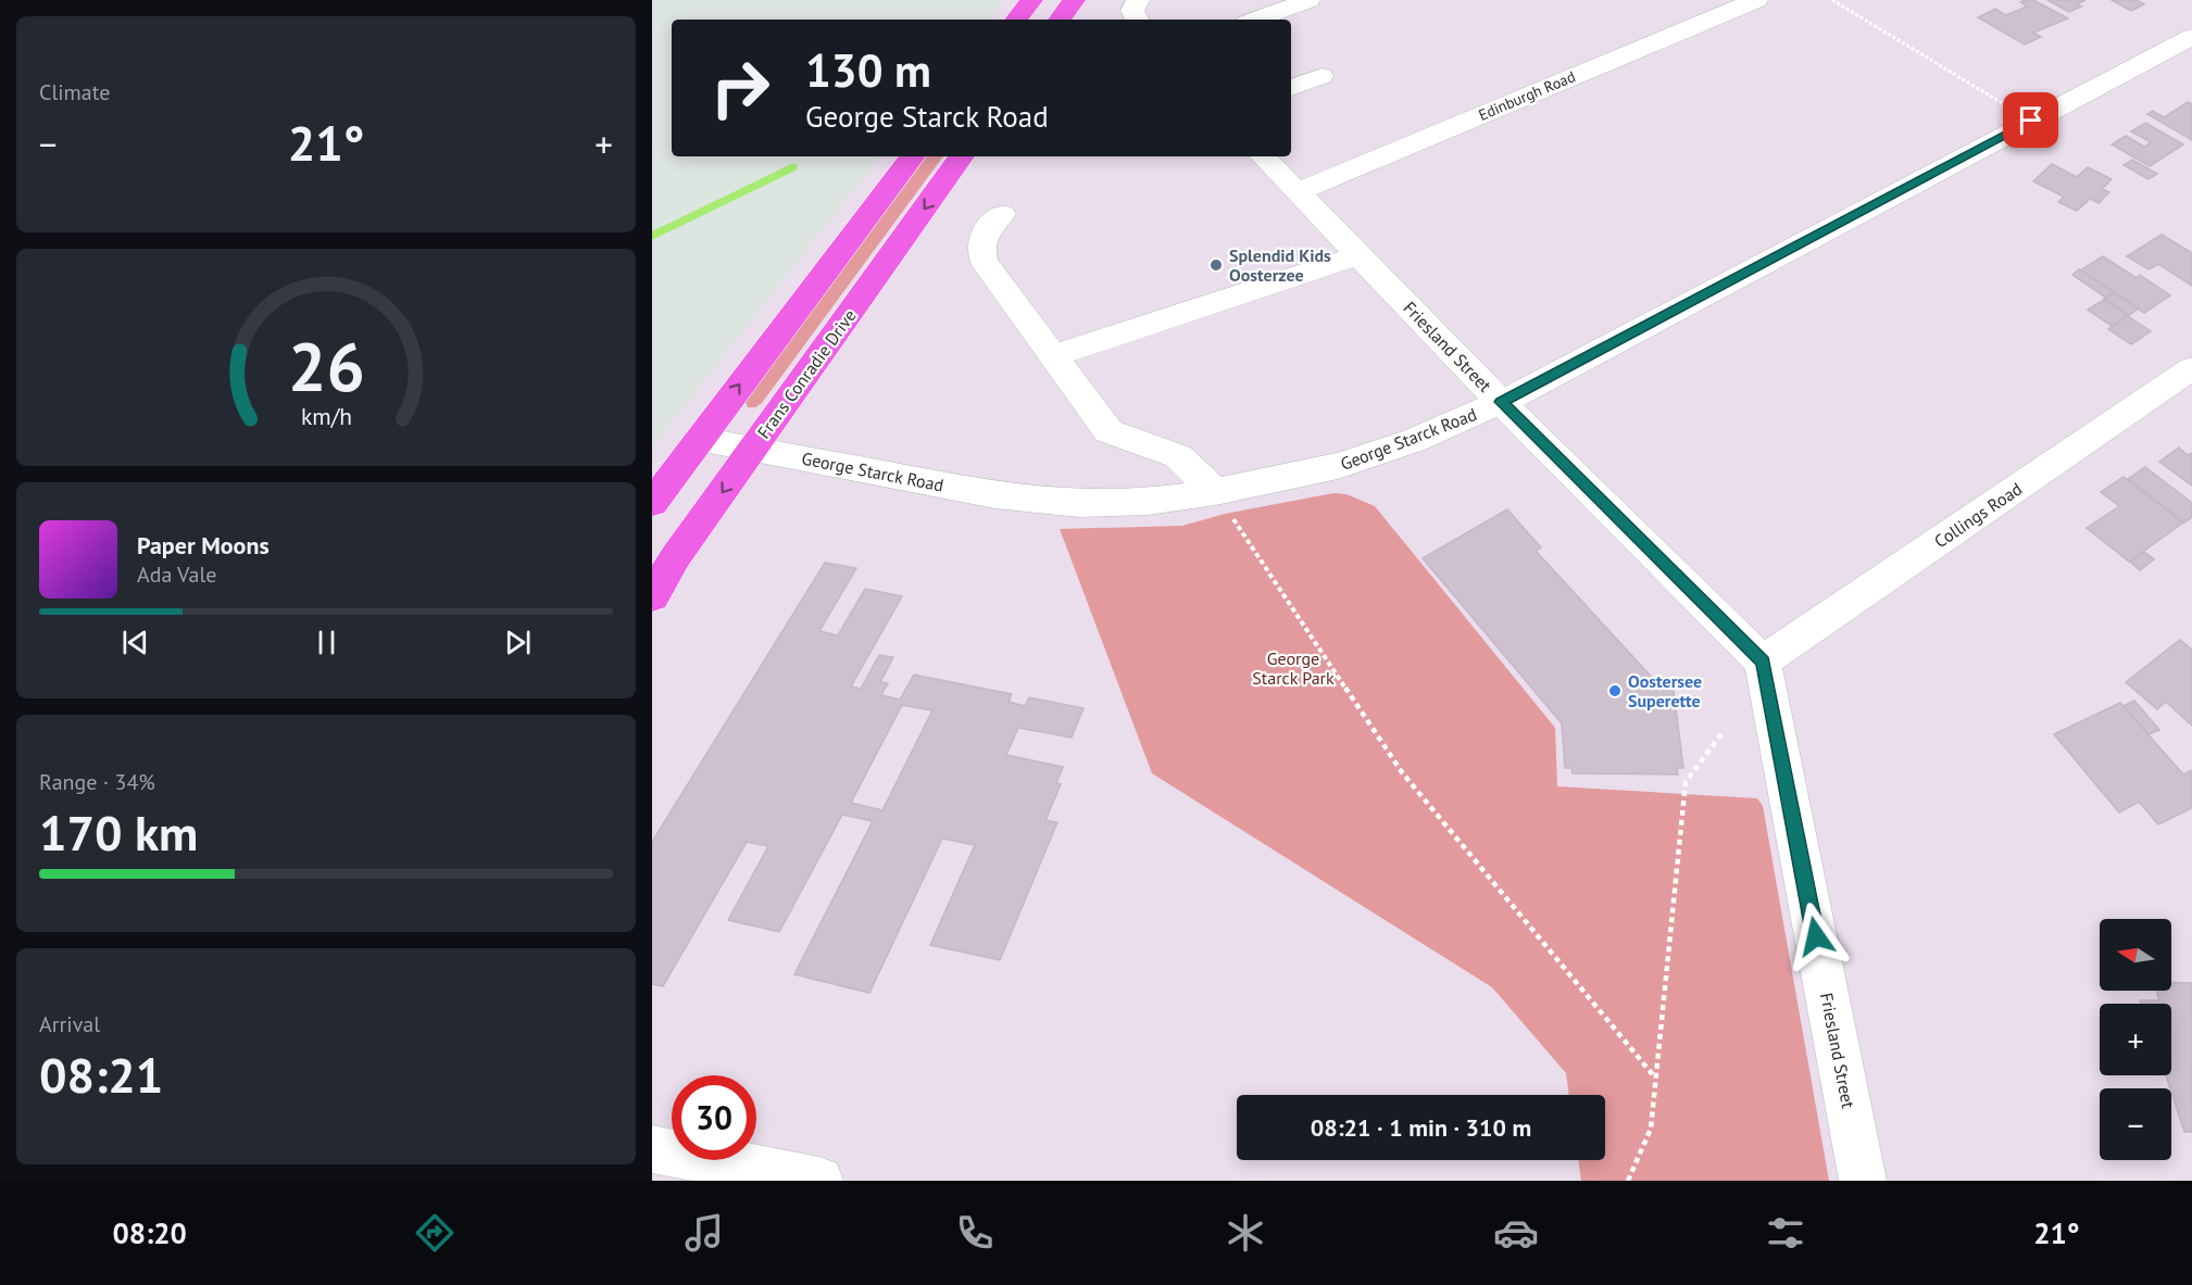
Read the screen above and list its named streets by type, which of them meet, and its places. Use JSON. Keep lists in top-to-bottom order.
{
  "streets": {
    "main road": ["Frans Conradie Drive"],
    "street": [
      "Edinburgh Road",
      "Friesland Street",
      "George Starck Road",
      "Collings Road"
    ]
  },
  "crossings": [
    ["Edinburgh Road", "Friesland Street"],
    ["Friesland Street", "George Starck Road"],
    ["Friesland Street", "Collings Road"],
    ["Frans Conradie Drive", "George Starck Road"]
  ],
  "parks": ["George Starck Park"],
  "places": ["Splendid Kids Oosterzee", "Oostersee Superette"],
  "north": "left",
  "page": {
    "tile": [
      "Climate",
      ["Range · 34%", "170 km"],
      ["Arrival", "08:21"]
    ],
    "turn": ["130 m", "George Starck Road"],
    "heat": ["−", "21°", "+"],
    "song": ["Paper Moons", "Ada Vale"],
    "map_buttons": ["+", "−"],
    "limit": "30",
    "trip": "08:21 · 1 min · 310 m",
    "tabs": ["08:20", "21°"],
    "gauge": ["26", "km/h"]
  }
}
